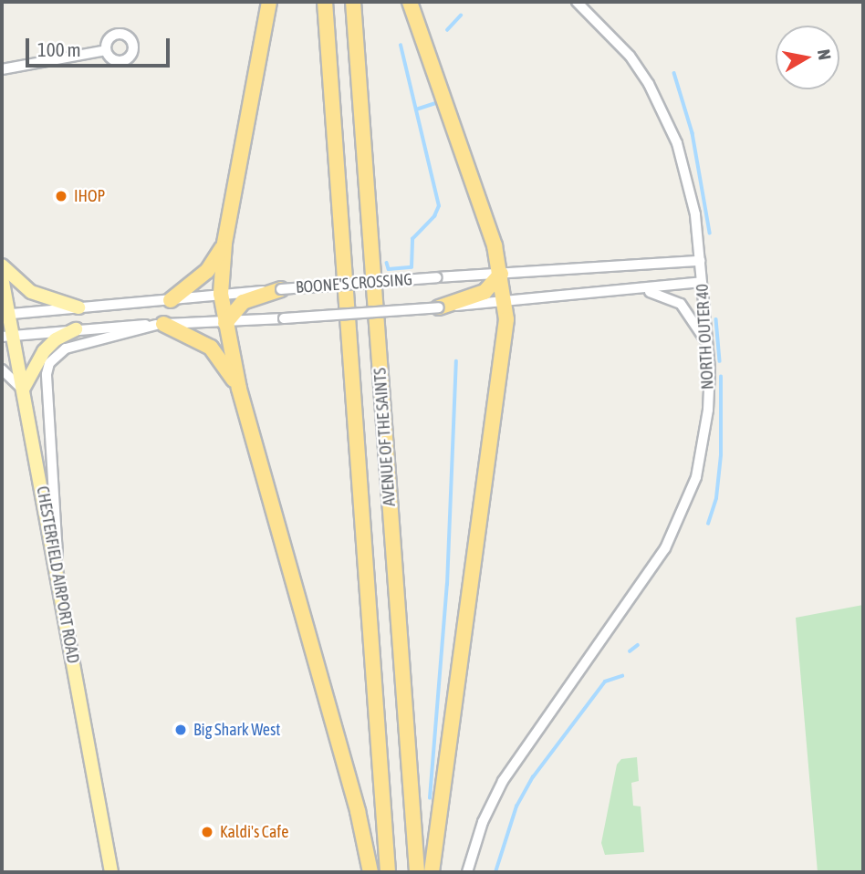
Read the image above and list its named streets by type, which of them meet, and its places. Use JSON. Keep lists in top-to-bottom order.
{
  "streets": {
    "highway": ["AVENUE OF THE SAINTS"],
    "main road": ["CHESTERFIELD AIRPORT ROAD"],
    "street": ["BOONE'S CROSSING", "NORTH OUTER 40"]
  },
  "crossings": [
    ["BOONE'S CROSSING", "NORTH OUTER 40"],
    ["BOONE'S CROSSING", "CHESTERFIELD AIRPORT ROAD"]
  ],
  "places": ["IHOP", "Big Shark West", "Kaldi's Cafe"],
  "scale_bar": "100 m",
  "north": "right"
}
